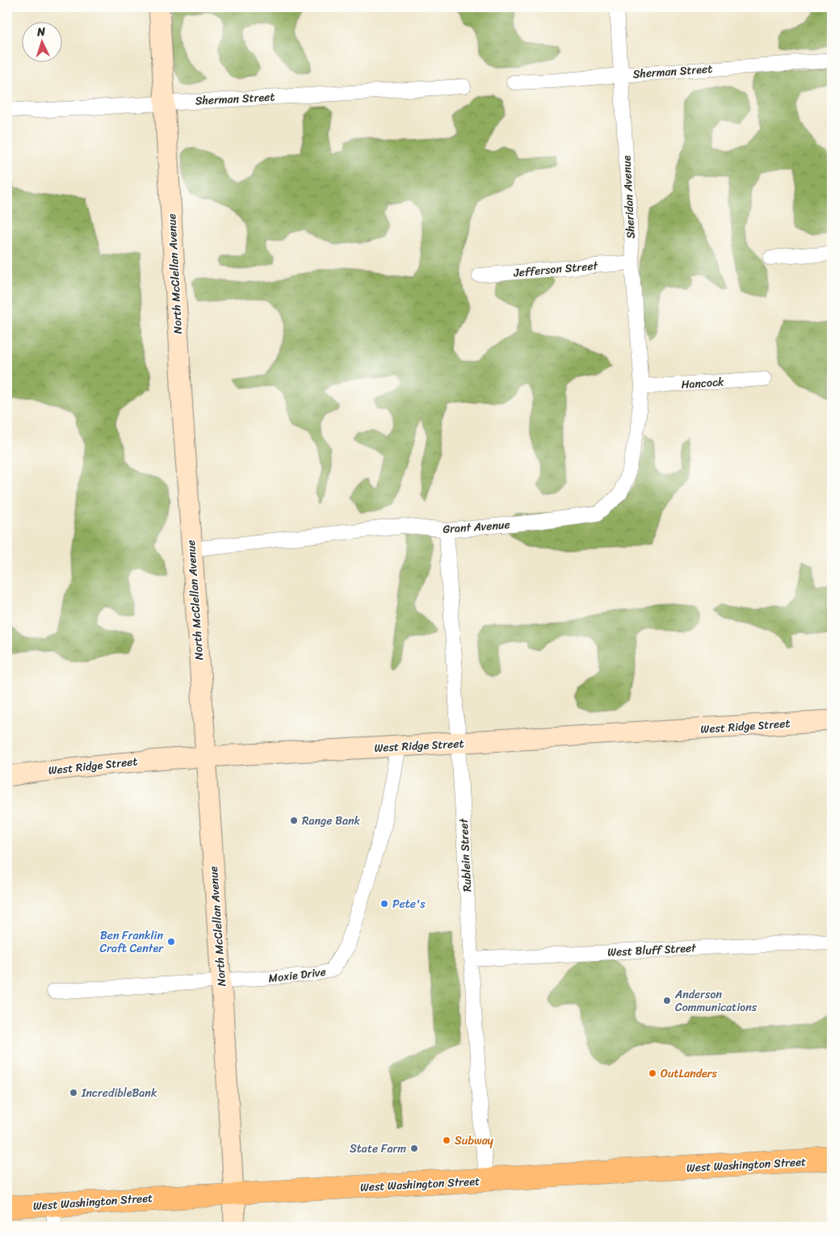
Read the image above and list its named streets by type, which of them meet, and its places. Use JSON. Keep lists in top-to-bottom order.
{
  "streets": {
    "main road": ["North McClellan Avenue", "West Ridge Street", "West Washington Street"],
    "street": [
      "Sherman Street",
      "Sheridan Avenue",
      "Jefferson Street",
      "Hancock",
      "Grant Avenue",
      "Rublein Street",
      "West Bluff Street",
      "Moxie Drive"
    ]
  },
  "crossings": [
    ["Sherman Street", "Sheridan Avenue"],
    ["Sherman Street", "North McClellan Avenue"],
    ["Sheridan Avenue", "Jefferson Street"],
    ["Sheridan Avenue", "Hancock"],
    ["Sheridan Avenue", "Grant Avenue"],
    ["North McClellan Avenue", "Grant Avenue"],
    ["North McClellan Avenue", "West Ridge Street"],
    ["North McClellan Avenue", "Moxie Drive"],
    ["North McClellan Avenue", "West Washington Street"],
    ["Hancock", "Grant Avenue"],
    ["Grant Avenue", "Rublein Street"],
    ["West Ridge Street", "Rublein Street"],
    ["West Ridge Street", "Moxie Drive"],
    ["Rublein Street", "West Bluff Street"],
    ["Rublein Street", "West Washington Street"]
  ],
  "places": [
    "Range Bank",
    "Pete's",
    "Ben Franklin Craft Center",
    "Anderson Communications",
    "OutLanders",
    "IncredibleBank",
    "Subway",
    "State Farm"
  ],
  "north": "top"
}
